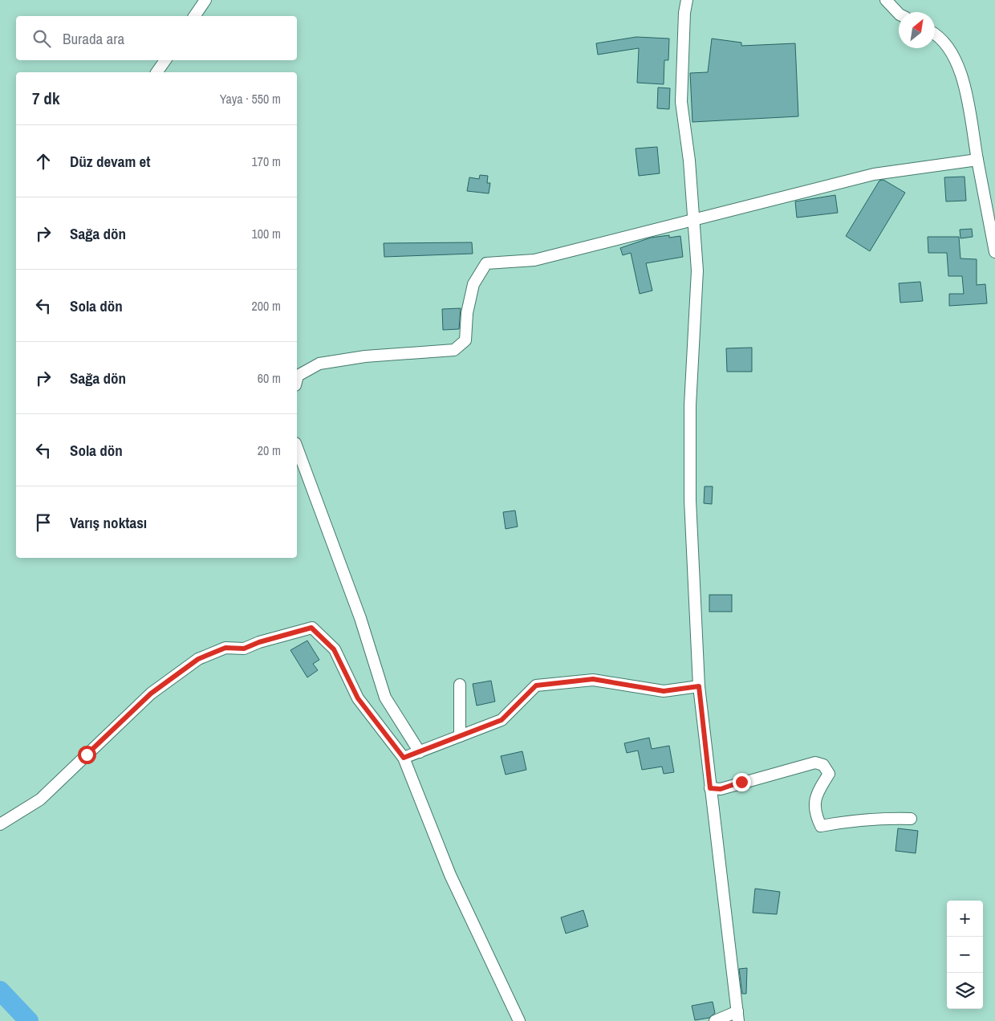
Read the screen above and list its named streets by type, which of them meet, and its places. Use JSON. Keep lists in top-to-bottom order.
{
  "north": "top right",
  "page": {
    "search": "Burada ara",
    "heading": ["7 dk", "Yaya · 550 m"],
    "list": [
      ["Düz devam et", "170 m"],
      ["Sağa dön", "100 m"],
      ["Sola dön", "200 m"],
      ["Sağa dön", "60 m"],
      ["Sola dön", "20 m"],
      "Varış noktası"
    ],
    "map_buttons": ["+", "−"]
  }
}
